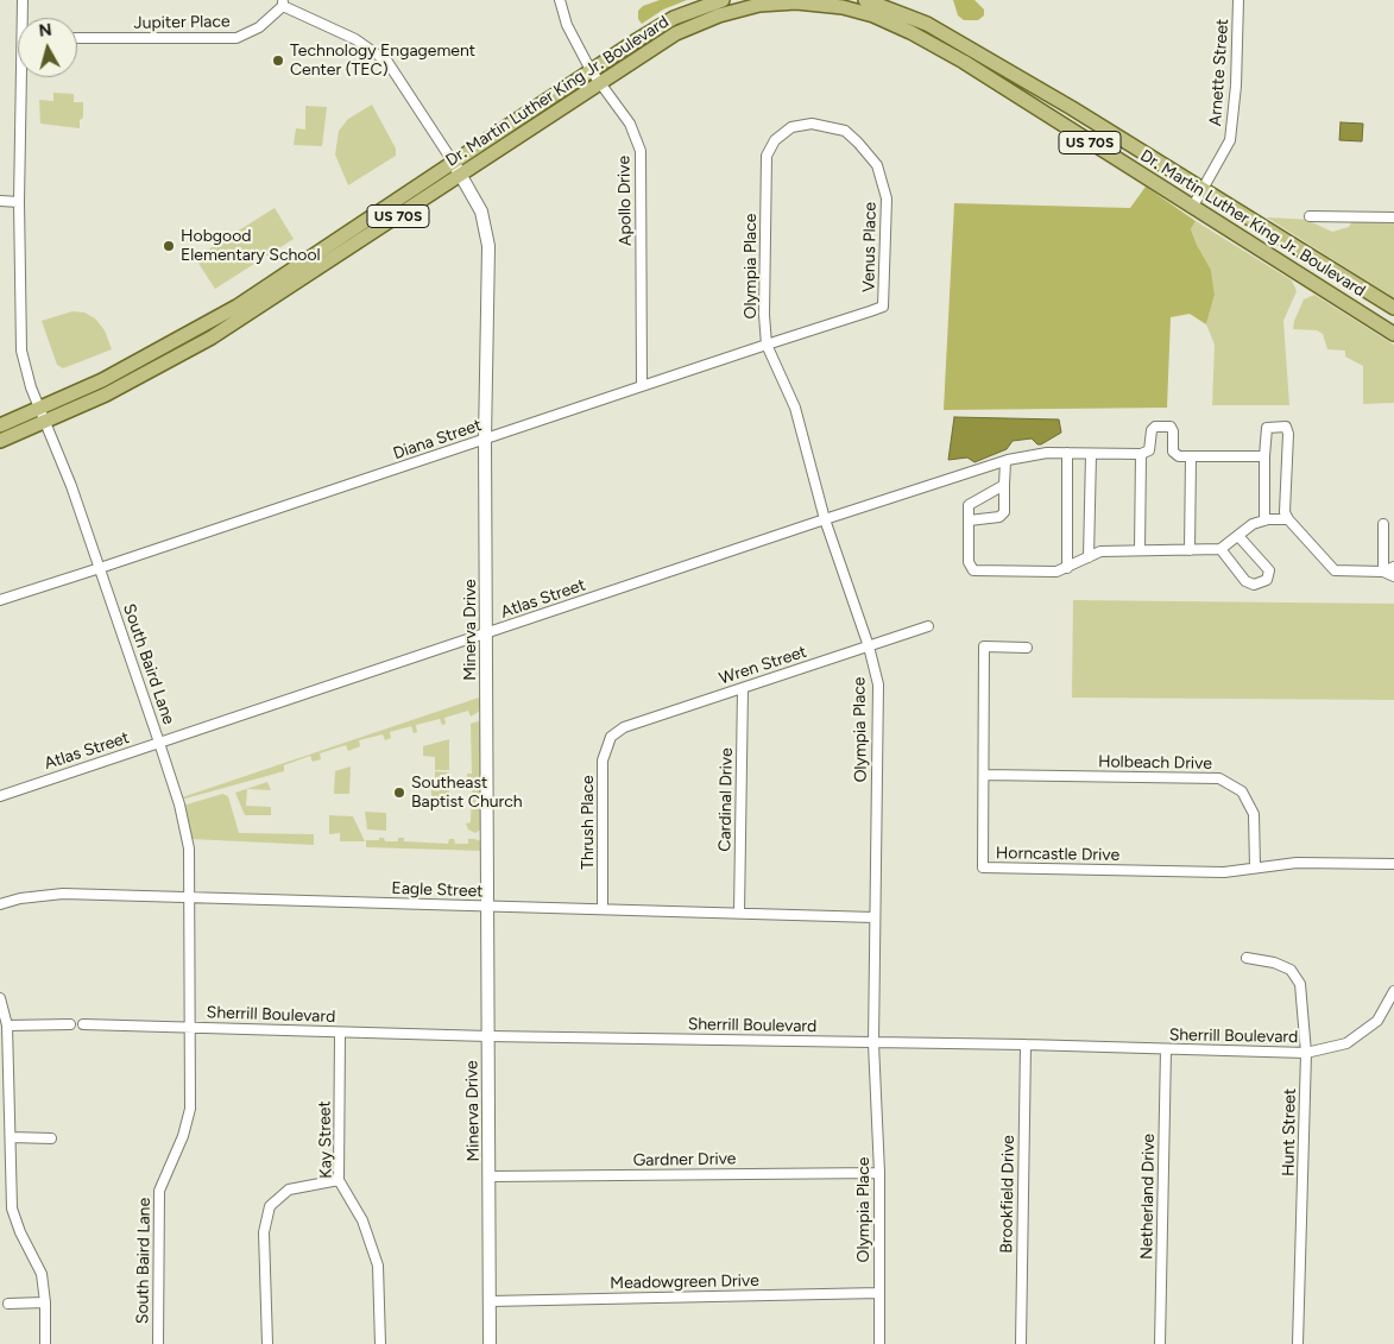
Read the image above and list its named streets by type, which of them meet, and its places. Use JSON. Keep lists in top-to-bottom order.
{
  "streets": {
    "main road": ["Dr. Martin Luther King Jr. Boulevard", "US 70S"],
    "street": [
      "Jupiter Place",
      "Arnette Street",
      "Apollo Drive",
      "Venus Place",
      "Olympia Place",
      "Diana Street",
      "Atlas Street",
      "Minerva Drive",
      "South Baird Lane",
      "Wren Street",
      "Holbeach Drive",
      "Cardinal Drive",
      "Thrush Place",
      "Horncastle Drive",
      "Eagle Street",
      "Sherrill Boulevard",
      "Hunt Street",
      "Kay Street",
      "Gardner Drive",
      "Brookfield Drive",
      "Netherland Drive",
      "Meadowgreen Drive"
    ]
  },
  "crossings": [
    ["Jupiter Place", "Minerva Drive"],
    ["Arnette Street", "Dr. Martin Luther King Jr. Boulevard"],
    ["Dr. Martin Luther King Jr. Boulevard", "Apollo Drive"],
    ["Dr. Martin Luther King Jr. Boulevard", "Minerva Drive"],
    ["Dr. Martin Luther King Jr. Boulevard", "South Baird Lane"],
    ["Apollo Drive", "Diana Street"],
    ["Venus Place", "Olympia Place"],
    ["Venus Place", "Diana Street"],
    ["Olympia Place", "Diana Street"],
    ["Olympia Place", "Atlas Street"],
    ["Olympia Place", "Wren Street"],
    ["Olympia Place", "Eagle Street"],
    ["Olympia Place", "Sherrill Boulevard"],
    ["Olympia Place", "Gardner Drive"],
    ["Olympia Place", "Meadowgreen Drive"],
    ["Diana Street", "Minerva Drive"],
    ["Diana Street", "South Baird Lane"],
    ["Atlas Street", "Minerva Drive"],
    ["Atlas Street", "South Baird Lane"],
    ["Minerva Drive", "Eagle Street"],
    ["Minerva Drive", "Sherrill Boulevard"],
    ["Minerva Drive", "Gardner Drive"],
    ["Minerva Drive", "Meadowgreen Drive"],
    ["South Baird Lane", "Eagle Street"],
    ["South Baird Lane", "Sherrill Boulevard"],
    ["Wren Street", "Cardinal Drive"],
    ["Wren Street", "Thrush Place"],
    ["Holbeach Drive", "Horncastle Drive"],
    ["Cardinal Drive", "Eagle Street"],
    ["Thrush Place", "Eagle Street"],
    ["Sherrill Boulevard", "Hunt Street"],
    ["Sherrill Boulevard", "Kay Street"],
    ["Sherrill Boulevard", "Brookfield Drive"],
    ["Sherrill Boulevard", "Netherland Drive"]
  ],
  "places": ["Technology Engagement Center (TEC)", "Hobgood Elementary School", "Southeast Baptist Church"],
  "north": "top"
}
